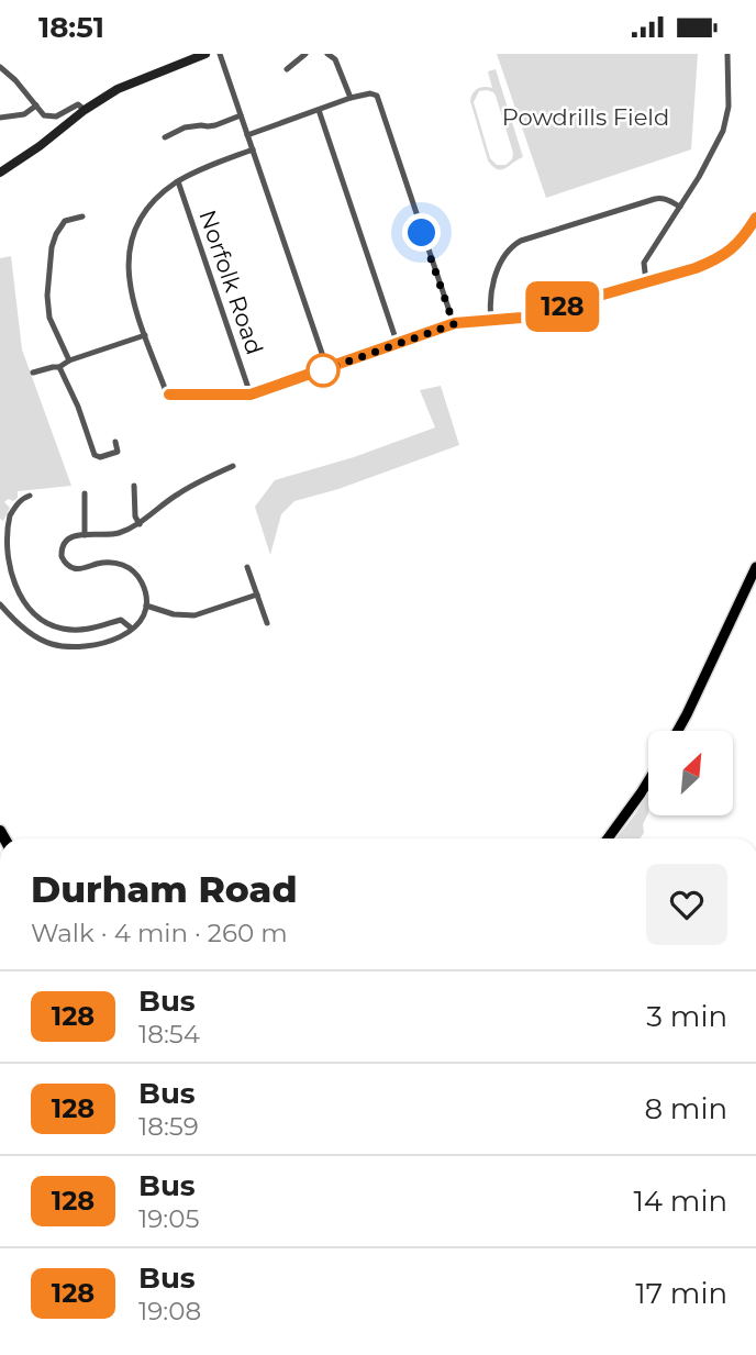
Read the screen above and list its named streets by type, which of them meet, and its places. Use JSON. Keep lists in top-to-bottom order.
{
  "streets": {
    "street": ["Norfolk Road"]
  },
  "parks": ["Powdrills Field"],
  "lines": ["bus line 128"],
  "north": "top right",
  "page": {
    "status": "18:51",
    "on_map": "128",
    "heading": ["Durham Road", "Walk · 4 min · 260 m"],
    "list": [
      {
        "mark": "128",
        "name": "Bus",
        "note": "18:54",
        "value": "3 min"
      },
      {
        "mark": "128",
        "name": "Bus",
        "note": "18:59",
        "value": "8 min"
      },
      {
        "mark": "128",
        "name": "Bus",
        "note": "19:05",
        "value": "14 min"
      },
      {
        "mark": "128",
        "name": "Bus",
        "note": "19:08",
        "value": "17 min"
      }
    ]
  }
}
